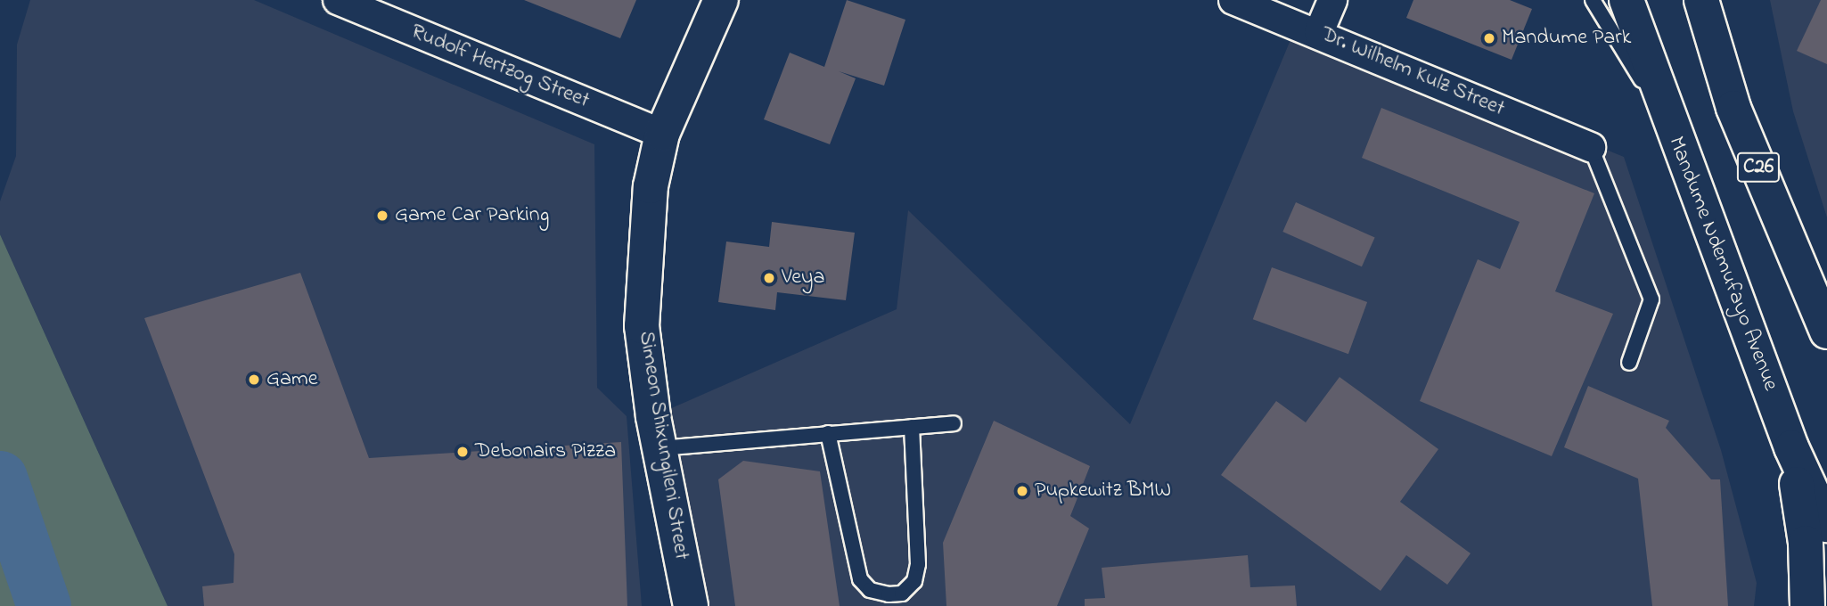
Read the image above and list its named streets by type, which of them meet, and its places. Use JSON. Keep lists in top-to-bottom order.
{
  "streets": {
    "main road": ["C26", "Mandume Ndemufayo Avenue", "Simeon Shixungileni Street"],
    "street": ["Rudolf Hertzog Street", "Dr. Wilhelm Kulz Street"]
  },
  "crossings": [
    ["Rudolf Hertzog Street", "Simeon Shixungileni Street"]
  ],
  "places": [
    "Mandume Park",
    "Game Car Parking",
    "Veya",
    "Game",
    "Debonairs Pizza",
    "Pupkewitz BMW"
  ]
}
